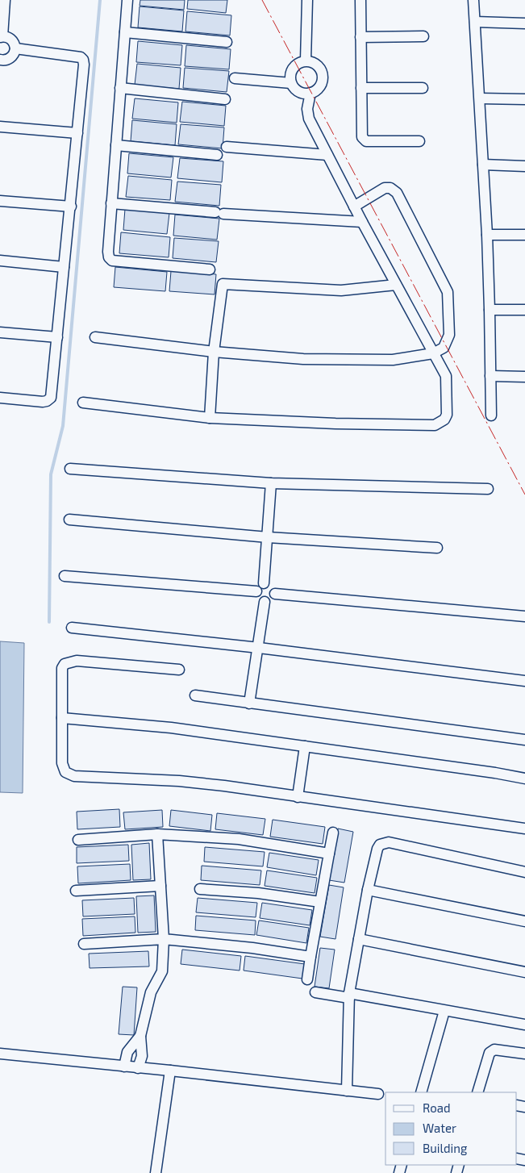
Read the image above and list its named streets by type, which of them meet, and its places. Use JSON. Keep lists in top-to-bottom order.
{
  "legend": ["Road", "Water", "Building"]
}
